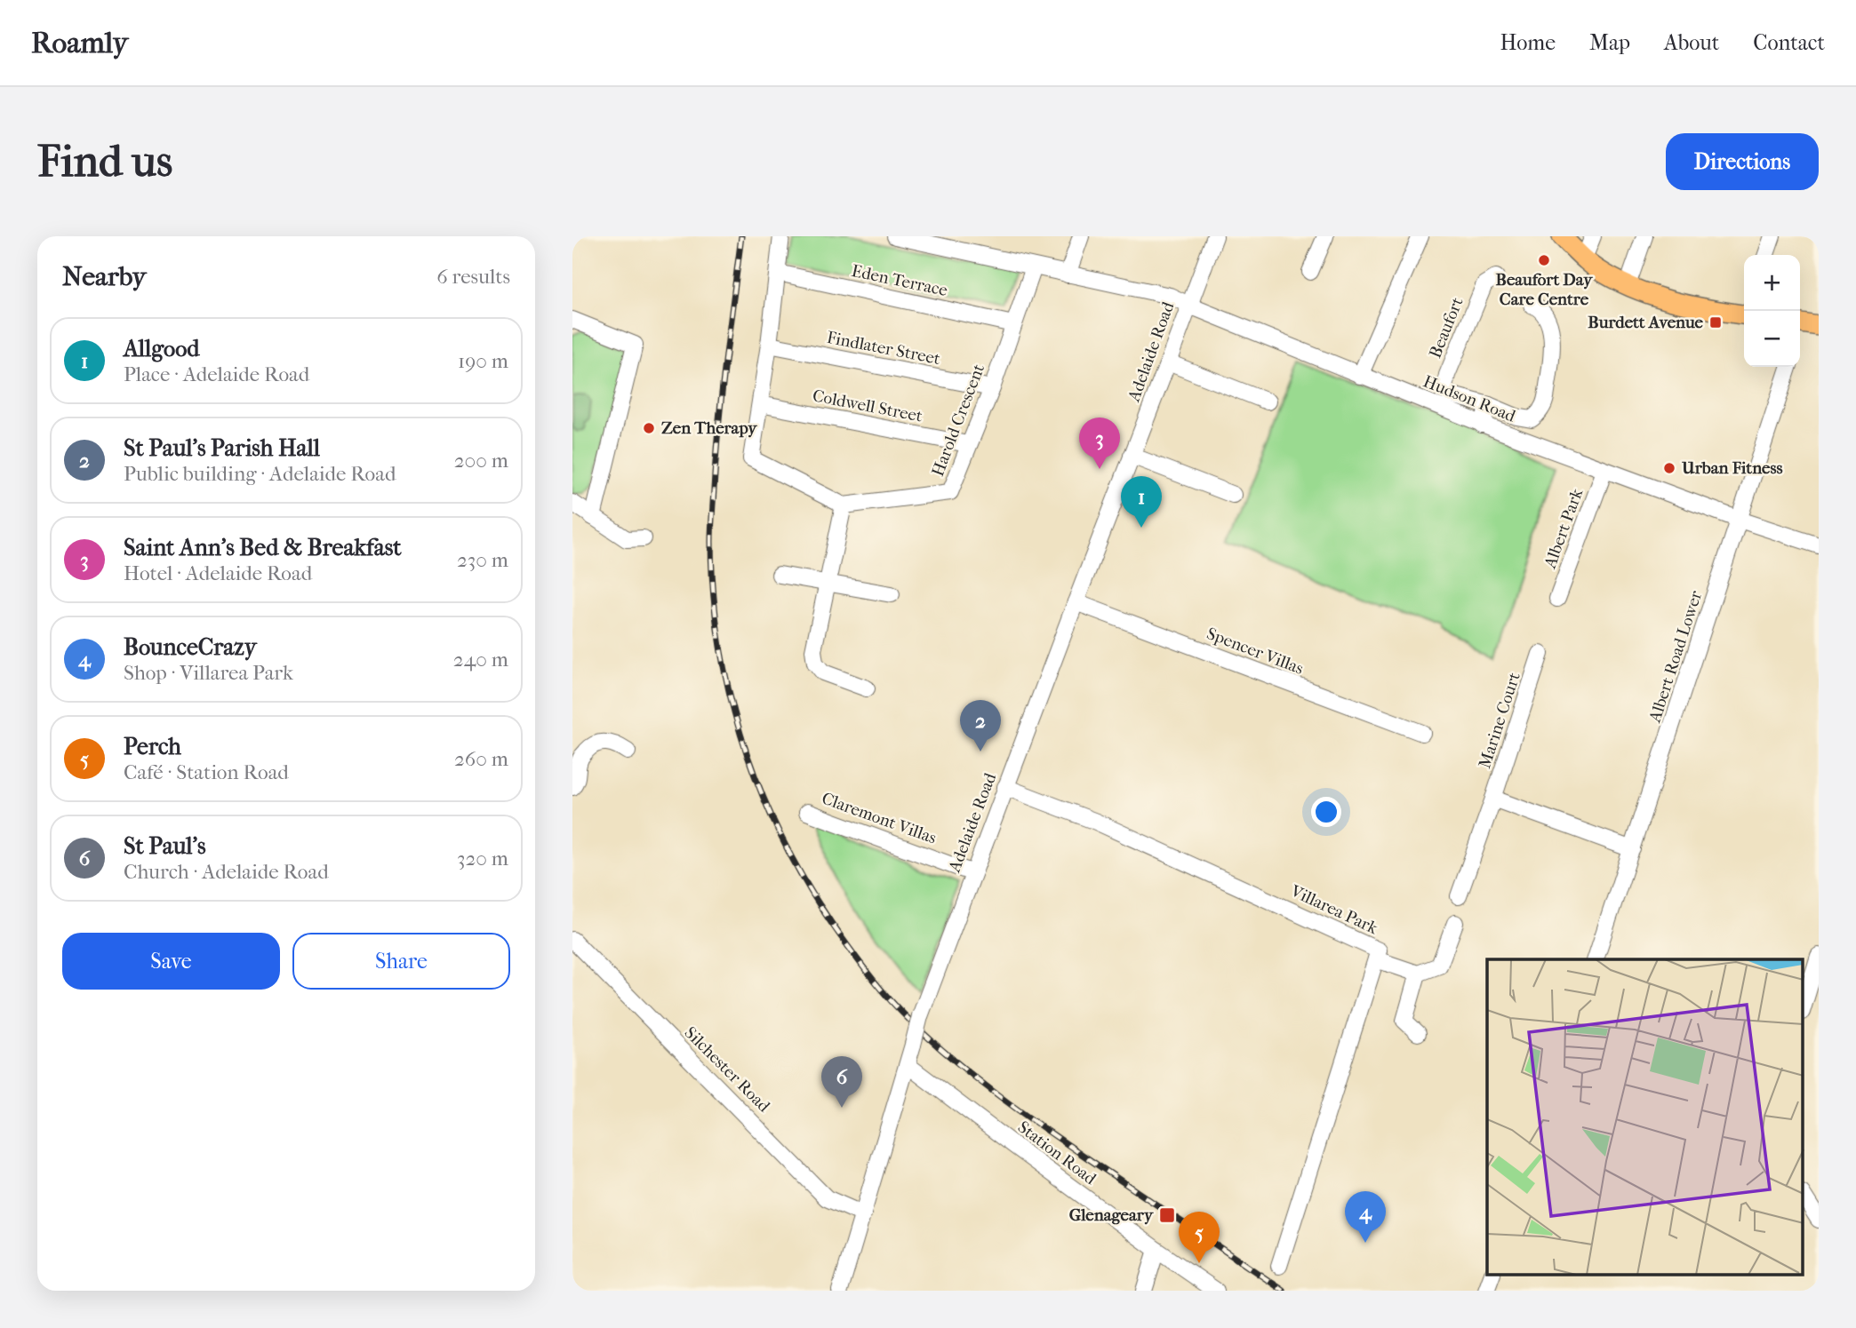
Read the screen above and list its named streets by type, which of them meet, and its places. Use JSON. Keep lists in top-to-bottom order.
{
  "streets": {
    "street": [
      "Eden Terrace",
      "Beaufort",
      "Findlater Street",
      "Adelaide Road",
      "Hudson Road",
      "Coldwell Street",
      "Harold Crescent",
      "Albert Park",
      "Spencer Villas",
      "Albert Road Lower",
      "Marine Court",
      "Claremont Villas",
      "Villarea Park",
      "Silchester Road",
      "Station Road"
    ]
  },
  "crossings": [
    ["Eden Terrace", "Harold Crescent"],
    ["Findlater Street", "Harold Crescent"],
    ["Adelaide Road", "Hudson Road"],
    ["Adelaide Road", "Spencer Villas"],
    ["Adelaide Road", "Claremont Villas"],
    ["Adelaide Road", "Villarea Park"],
    ["Adelaide Road", "Silchester Road"],
    ["Adelaide Road", "Station Road"],
    ["Hudson Road", "Harold Crescent"],
    ["Hudson Road", "Albert Park"],
    ["Hudson Road", "Albert Road Lower"],
    ["Coldwell Street", "Harold Crescent"]
  ],
  "places": {
    "other": ["Beaufort Day Care Centre", "Zen Therapy", "Urban Fitness"],
    "transit": ["Burdett Avenue", "Glenageary"]
  },
  "page": {
    "header": "Roamly",
    "nav": [
      "Home",
      "Map",
      "About",
      "Contact"
    ],
    "buttons": [
      "Directions",
      ["Save", "Share"]
    ],
    "title": "Find us",
    "heading": ["Nearby", "6 results"],
    "map_buttons": ["+", "−"],
    "list": [
      {
        "mark": "1",
        "name": "Allgood",
        "note": "Place · Adelaide Road",
        "value": "190 m"
      },
      {
        "mark": "2",
        "name": "St Paul's Parish Hall",
        "note": "Public building · Adelaide Road",
        "value": "200 m"
      },
      {
        "mark": "3",
        "name": "Saint Ann's Bed & Breakfast",
        "note": "Hotel · Adelaide Road",
        "value": "230 m"
      },
      {
        "mark": "4",
        "name": "BounceCrazy",
        "note": "Shop · Villarea Park",
        "value": "240 m"
      },
      {
        "mark": "5",
        "name": "Perch",
        "note": "Café · Station Road",
        "value": "260 m"
      },
      {
        "mark": "6",
        "name": "St Paul's",
        "note": "Church · Adelaide Road",
        "value": "320 m"
      }
    ],
    "pins": [
      "3",
      "1",
      "2",
      "6",
      "4",
      "5"
    ]
  }
}
